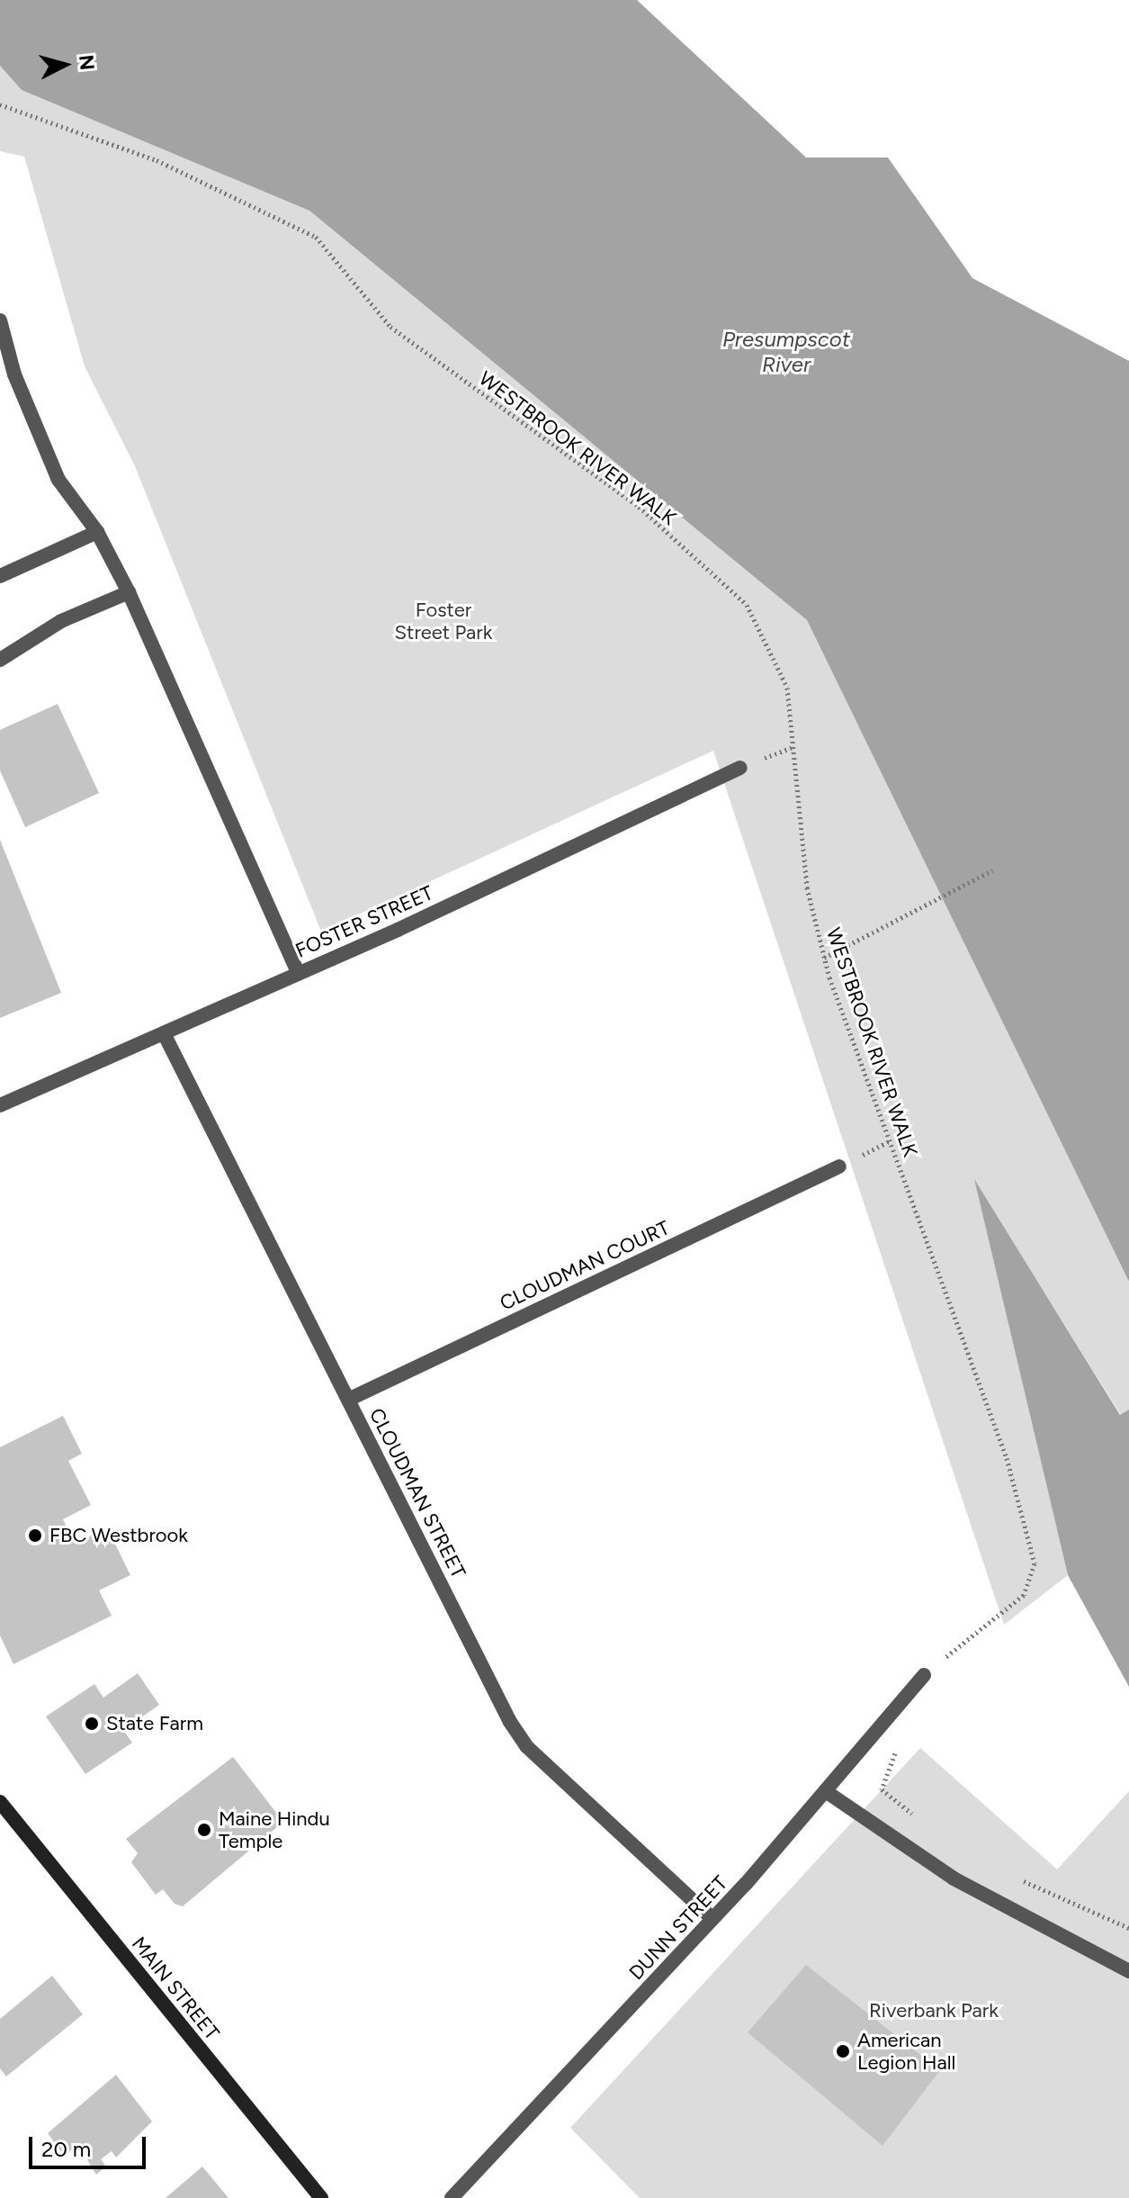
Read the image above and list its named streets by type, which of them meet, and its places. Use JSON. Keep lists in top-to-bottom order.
{
  "streets": {
    "main road": ["MAIN STREET"],
    "street": [
      "FOSTER STREET",
      "CLOUDMAN COURT",
      "CLOUDMAN STREET",
      "DUNN STREET"
    ],
    "path": ["WESTBROOK RIVER WALK"]
  },
  "crossings": [
    ["WESTBROOK RIVER WALK", "DUNN STREET"],
    ["FOSTER STREET", "CLOUDMAN STREET"],
    ["CLOUDMAN COURT", "CLOUDMAN STREET"],
    ["CLOUDMAN STREET", "DUNN STREET"]
  ],
  "water": ["Presumpscot River"],
  "parks": ["Foster Street Park", "Riverbank Park"],
  "places": [
    "FBC Westbrook",
    "State Farm",
    "Maine Hindu Temple",
    "American Legion Hall"
  ],
  "scale_bar": "20 m",
  "north": "right"
}
